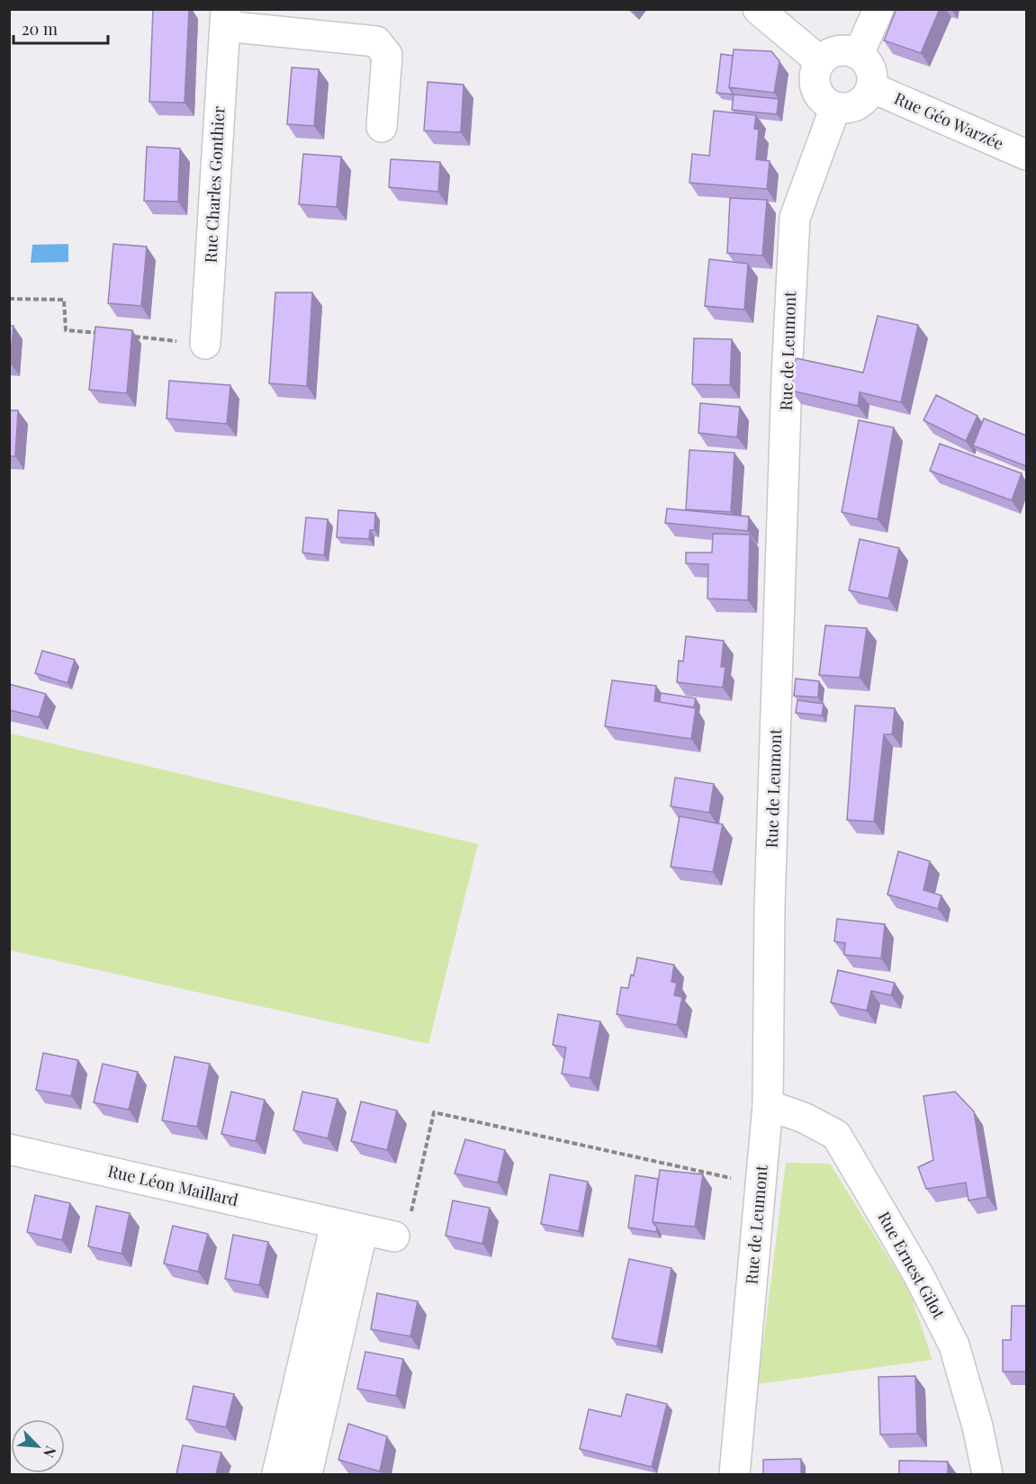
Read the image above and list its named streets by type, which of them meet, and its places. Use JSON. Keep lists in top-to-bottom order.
{
  "streets": {
    "street": [
      "Rue Géo Warzée",
      "Rue Charles Gonthier",
      "Rue de Leumont",
      "Rue Léon Maillard",
      "Rue Ernest Gilot"
    ]
  },
  "crossings": [
    ["Rue Géo Warzée", "Rue de Leumont"],
    ["Rue de Leumont", "Rue Ernest Gilot"]
  ],
  "scale_bar": "20 m",
  "north": "bottom right"
}
